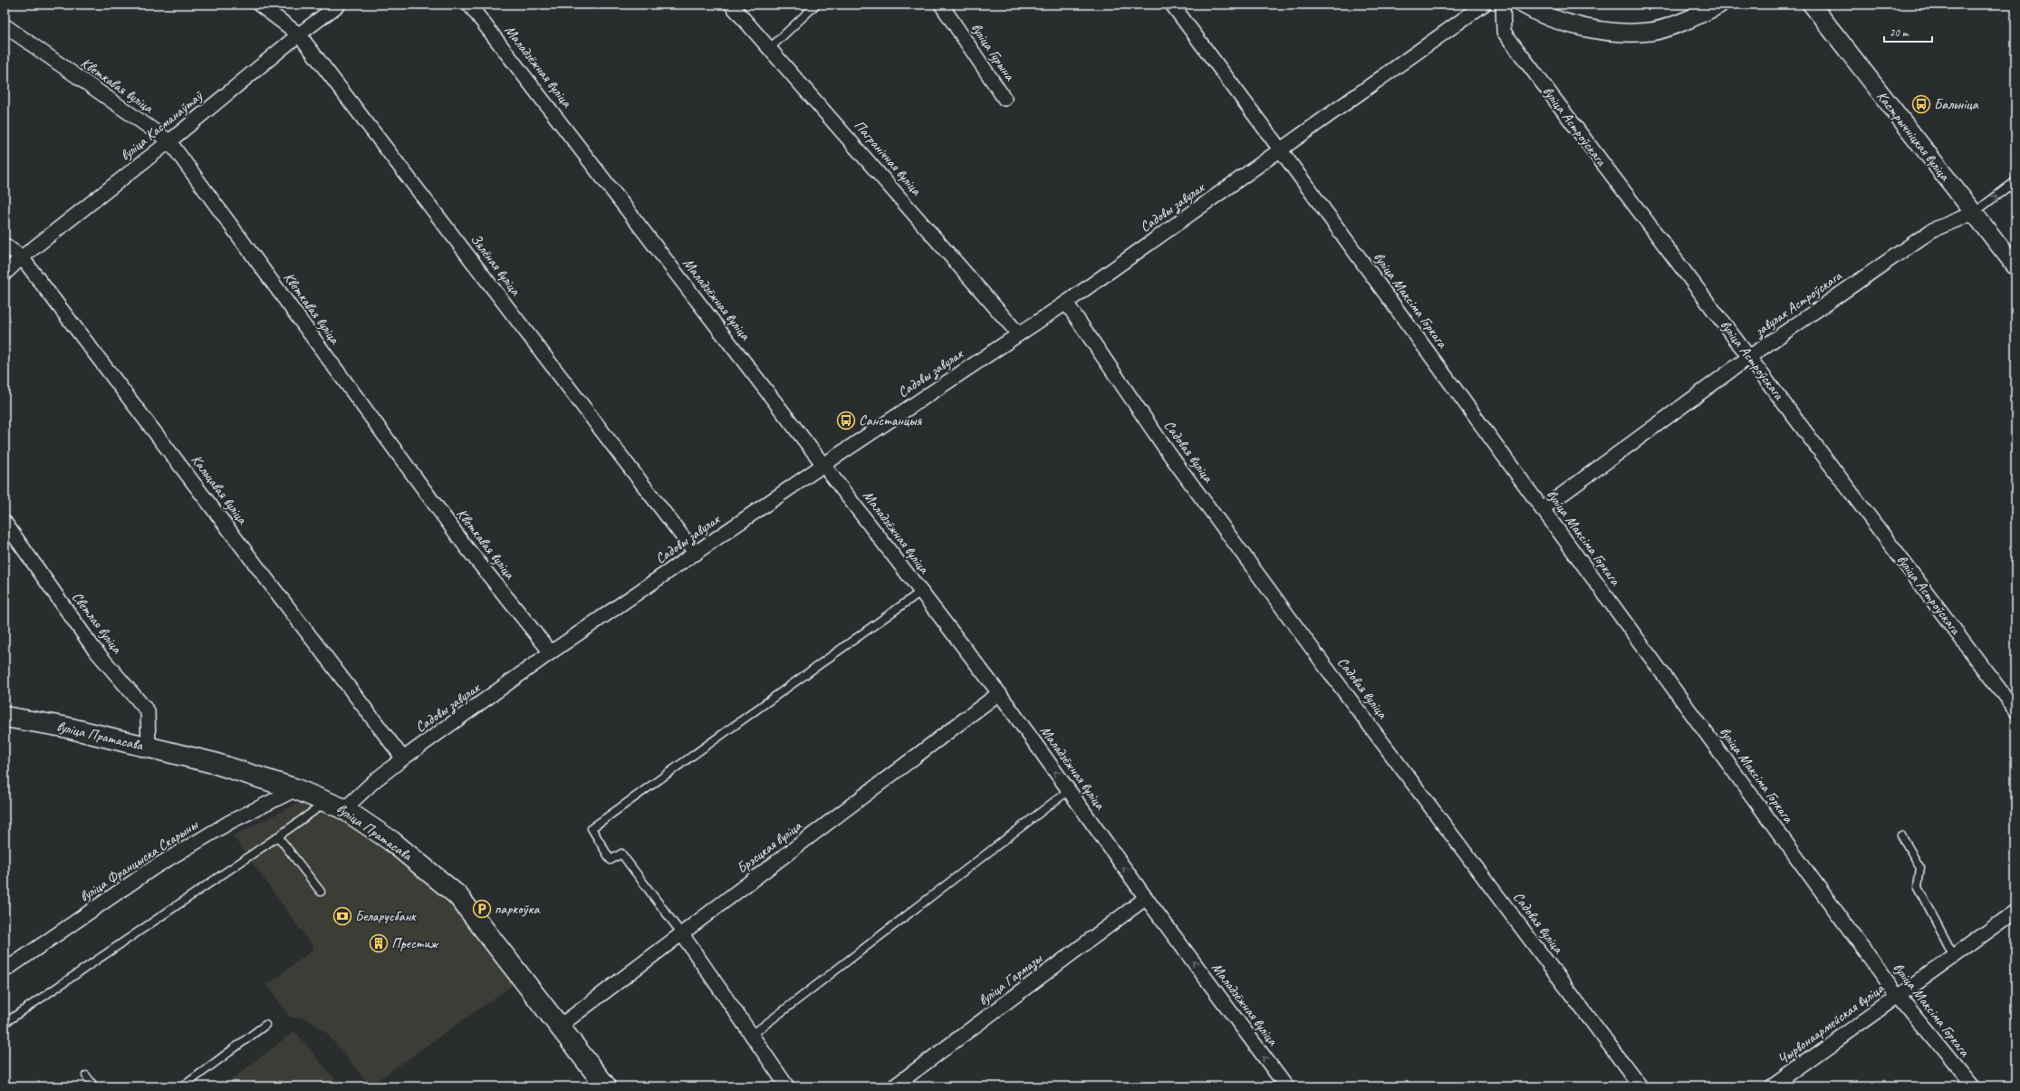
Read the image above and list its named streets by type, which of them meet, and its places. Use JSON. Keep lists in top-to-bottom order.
{
  "streets": {
    "main road": ["вуліца Пратасава"],
    "street": [
      "вуліца Гурына",
      "Маладзёжная вуліца",
      "Кветкавая вуліца",
      "вуліца Касманаўтаў",
      "вуліца Астроўскага",
      "Кастрычніцкая вуліца",
      "Пагранічная вуліца",
      "Садовы завулак",
      "Зялёная вуліца",
      "вуліца Максіма Горкага",
      "завулак Астроўскага",
      "Садовая вуліца",
      "Кальцавая вуліца",
      "Светлая вуліца",
      "Брэсцкая вуліца",
      "вуліца Францыска Скарыны",
      "вуліца Гармазы",
      "Чырвонаармейская вуліца"
    ]
  },
  "crossings": [
    ["Маладзёжная вуліца", "Садовы завулак"],
    ["Маладзёжная вуліца", "Брэсцкая вуліца"],
    ["Маладзёжная вуліца", "вуліца Гармазы"],
    ["Кветкавая вуліца", "вуліца Касманаўтаў"],
    ["Кветкавая вуліца", "Садовы завулак"],
    ["вуліца Касманаўтаў", "Зялёная вуліца"],
    ["вуліца Касманаўтаў", "Кальцавая вуліца"],
    ["вуліца Астроўскага", "завулак Астроўскага"],
    ["Кастрычніцкая вуліца", "завулак Астроўскага"],
    ["Пагранічная вуліца", "Садовы завулак"],
    ["Садовы завулак", "Зялёная вуліца"],
    ["Садовы завулак", "вуліца Максіма Горкага"],
    ["Садовы завулак", "Садовая вуліца"],
    ["Садовы завулак", "Кальцавая вуліца"],
    ["Садовы завулак", "вуліца Пратасава"],
    ["вуліца Максіма Горкага", "завулак Астроўскага"],
    ["вуліца Максіма Горкага", "Чырвонаармейская вуліца"],
    ["Светлая вуліца", "вуліца Пратасава"],
    ["вуліца Пратасава", "Брэсцкая вуліца"],
    ["вуліца Пратасава", "вуліца Францыска Скарыны"]
  ],
  "one_way": ["Маладзёжная вуліца"],
  "places": {
    "bus stop": ["Бальніца", "Санстанцыя"],
    "parking": ["паркоўка"],
    "bank": ["Беларусбанк"],
    "building": ["Престиж"]
  },
  "scale_bar": "20 m"
}
